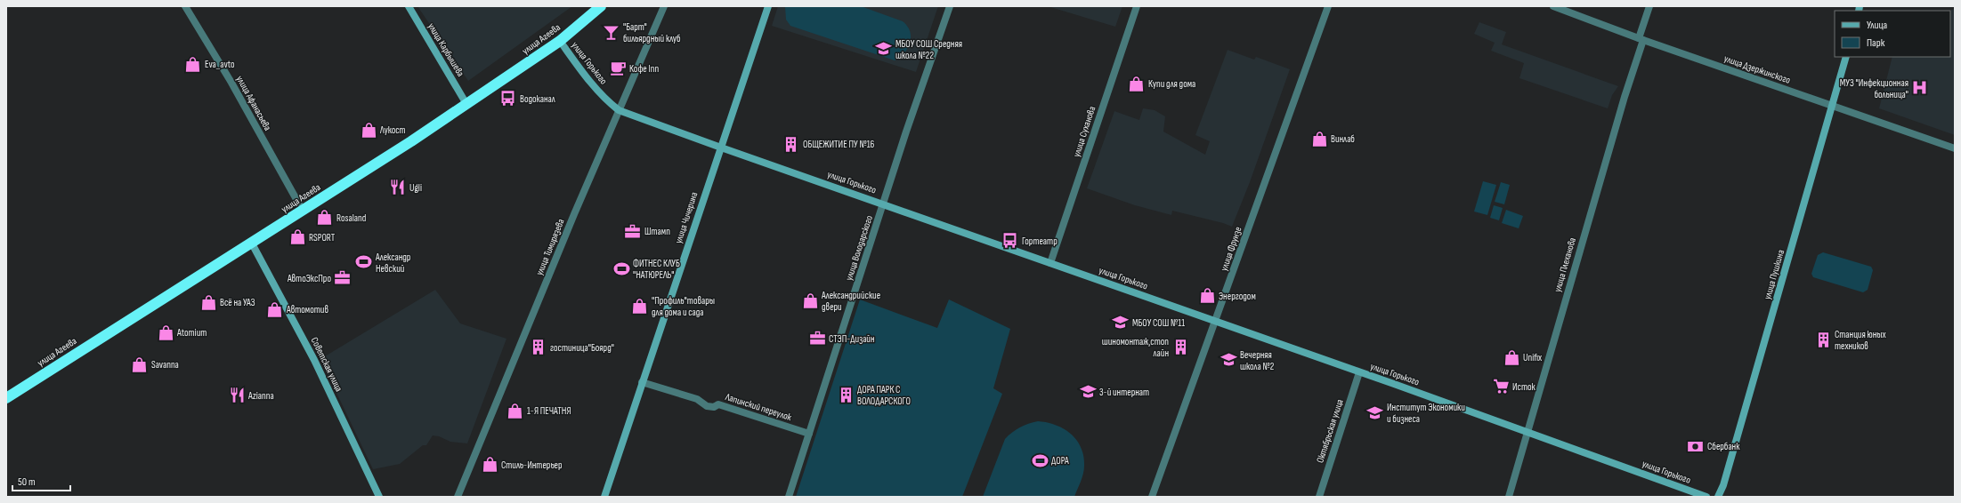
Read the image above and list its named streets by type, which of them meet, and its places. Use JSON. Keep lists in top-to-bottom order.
{
  "streets": {
    "highway": ["улица Агеева"],
    "main road": [
      "улица Карбышева",
      "улица Горького",
      "улица Чичерина",
      "улица Пушкина",
      "Советская улица"
    ],
    "street": [
      "улица Дзержинского",
      "улица Афанасьева",
      "улица Суханова",
      "улица Тимирязева",
      "улица Володарского",
      "улица Фрунзе",
      "улица Плеханова",
      "Лапинский переулок",
      "Октябрьская улица"
    ]
  },
  "crossings": [
    ["улица Агеева", "улица Карбышева"],
    ["улица Агеева", "улица Горького"],
    ["улица Агеева", "улица Афанасьева"],
    ["улица Агеева", "Советская улица"],
    ["улица Горького", "улица Суханова"],
    ["улица Горького", "улица Чичерина"],
    ["улица Горького", "улица Тимирязева"],
    ["улица Горького", "улица Володарского"],
    ["улица Горького", "улица Фрунзе"],
    ["улица Горького", "улица Плеханова"],
    ["улица Горького", "Октябрьская улица"],
    ["улица Дзержинского", "улица Плеханова"],
    ["улица Дзержинского", "улица Пушкина"],
    ["улица Чичерина", "Лапинский переулок"],
    ["улица Володарского", "Лапинский переулок"]
  ],
  "places": {
    "bar": ["\"Барт\" бильярдный клуб"],
    "school or university": [
      "МБОУ СОШ Средняя школа №22",
      "МБОУ СОШ №11",
      "Вечерняя школа №2",
      "3-й интернат",
      "Институт Экономики и бизнеса"
    ],
    "shop": [
      "Eva_avto",
      "Купи для дома",
      "Лукост",
      "Винлаб",
      "Rosaland",
      "RSPORT",
      "Энергодом",
      "Александрийские двери",
      "Всё на УАЗ",
      "\"Профиль\"товары для дома и сада",
      "Автомотив",
      "Atomium",
      "Unifix",
      "Savanna",
      "1-Я ПЕЧАТНЯ",
      "Стиль-Интерьер"
    ],
    "cafe": ["Кофе Inn"],
    "hospital": ["МУЗ \"Инфекционная больница\""],
    "bus stop": ["Водоканал", "Гортеатр"],
    "building": [
      "ОБЩЕЖИТИЕ ПУ №16",
      "Станция юных техников",
      "шиномонтаж,стоп лайн",
      "гостиница\"Боярд\"",
      "ДОРА ПАРК С ВОЛОДАРСКОГО"
    ],
    "restaurant": ["Ugli", "Azianna"],
    "office": ["Штамп", "АвтоЭксПро", "СТЭП-Дизайн"],
    "sports": ["Александр Невский", "ФИТНЕС КЛУБ \"НАТЮРЕЛЬ\"", "ДОРА"],
    "supermarket": ["Исток"],
    "bank": ["Сбербанк"]
  },
  "legend": ["Улица", "Парк"],
  "scale_bar": "50 m"
}
